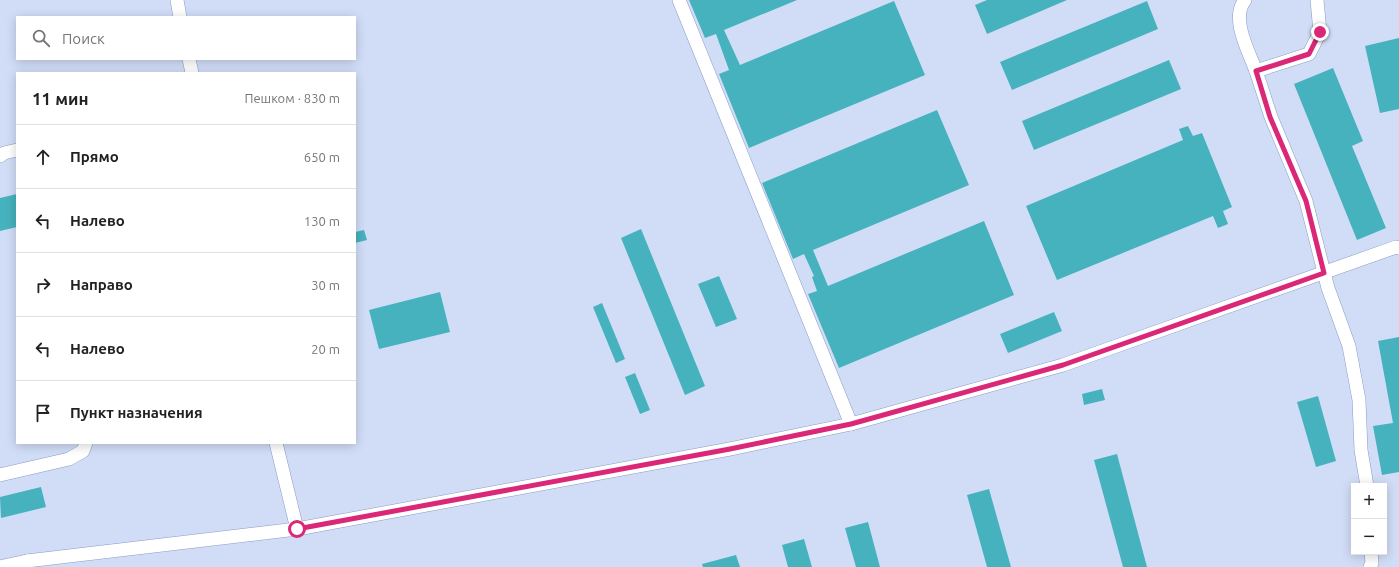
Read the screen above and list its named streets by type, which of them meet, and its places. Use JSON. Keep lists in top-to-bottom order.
{
  "page": {
    "search": "Поиск",
    "heading": ["11 мин", "Пешком · 830 m"],
    "list": [
      ["Прямо", "650 m"],
      ["Налево", "130 m"],
      ["Направо", "30 m"],
      ["Налево", "20 m"],
      "Пункт назначения"
    ],
    "map_buttons": ["+", "−"]
  }
}
